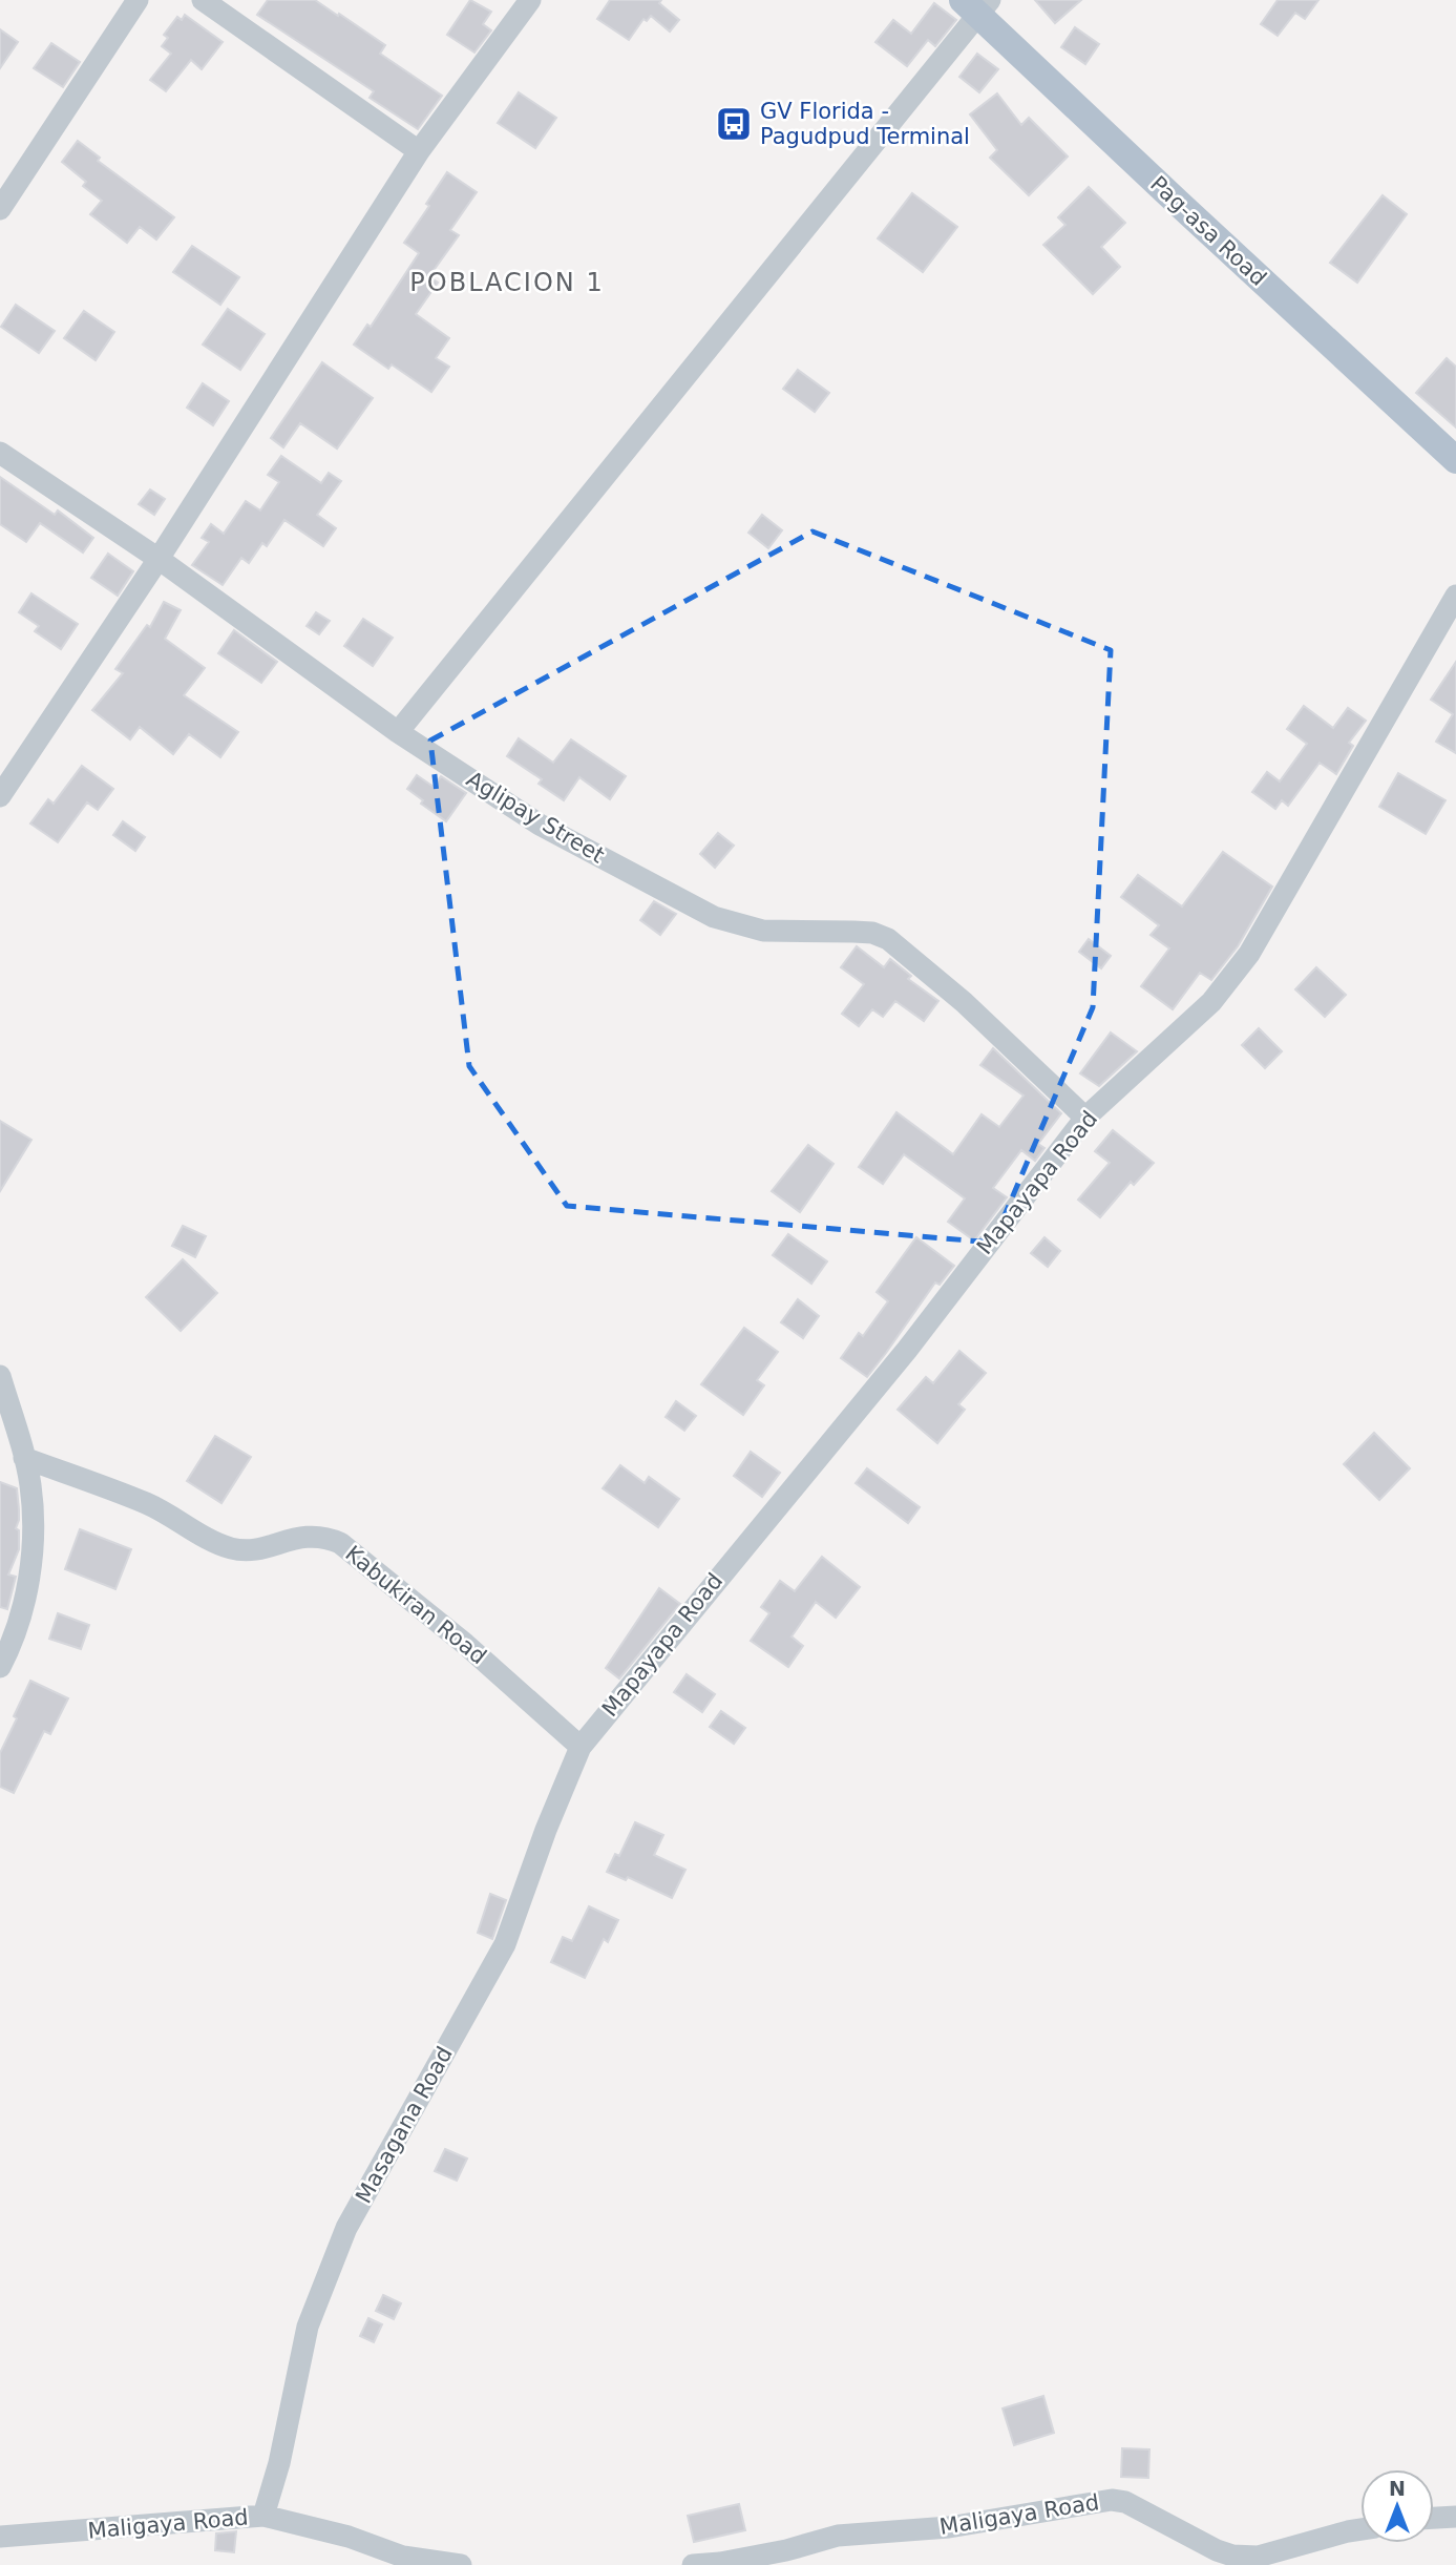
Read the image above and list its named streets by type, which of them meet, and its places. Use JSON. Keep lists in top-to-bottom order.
{
  "streets": {
    "main road": ["Pag-asa Road"],
    "street": [
      "Aglipay Street",
      "Mapayapa Road",
      "Kabukiran Road",
      "Masagana Road",
      "Maligaya Road"
    ]
  },
  "crossings": [
    ["Aglipay Street", "Mapayapa Road"],
    ["Mapayapa Road", "Kabukiran Road"],
    ["Mapayapa Road", "Masagana Road"],
    ["Kabukiran Road", "Masagana Road"],
    ["Masagana Road", "Maligaya Road"]
  ],
  "districts": ["POBLACION 1"],
  "places": {
    "bus stop": ["GV Florida - Pagudpud Terminal"]
  },
  "north": "top"
}
